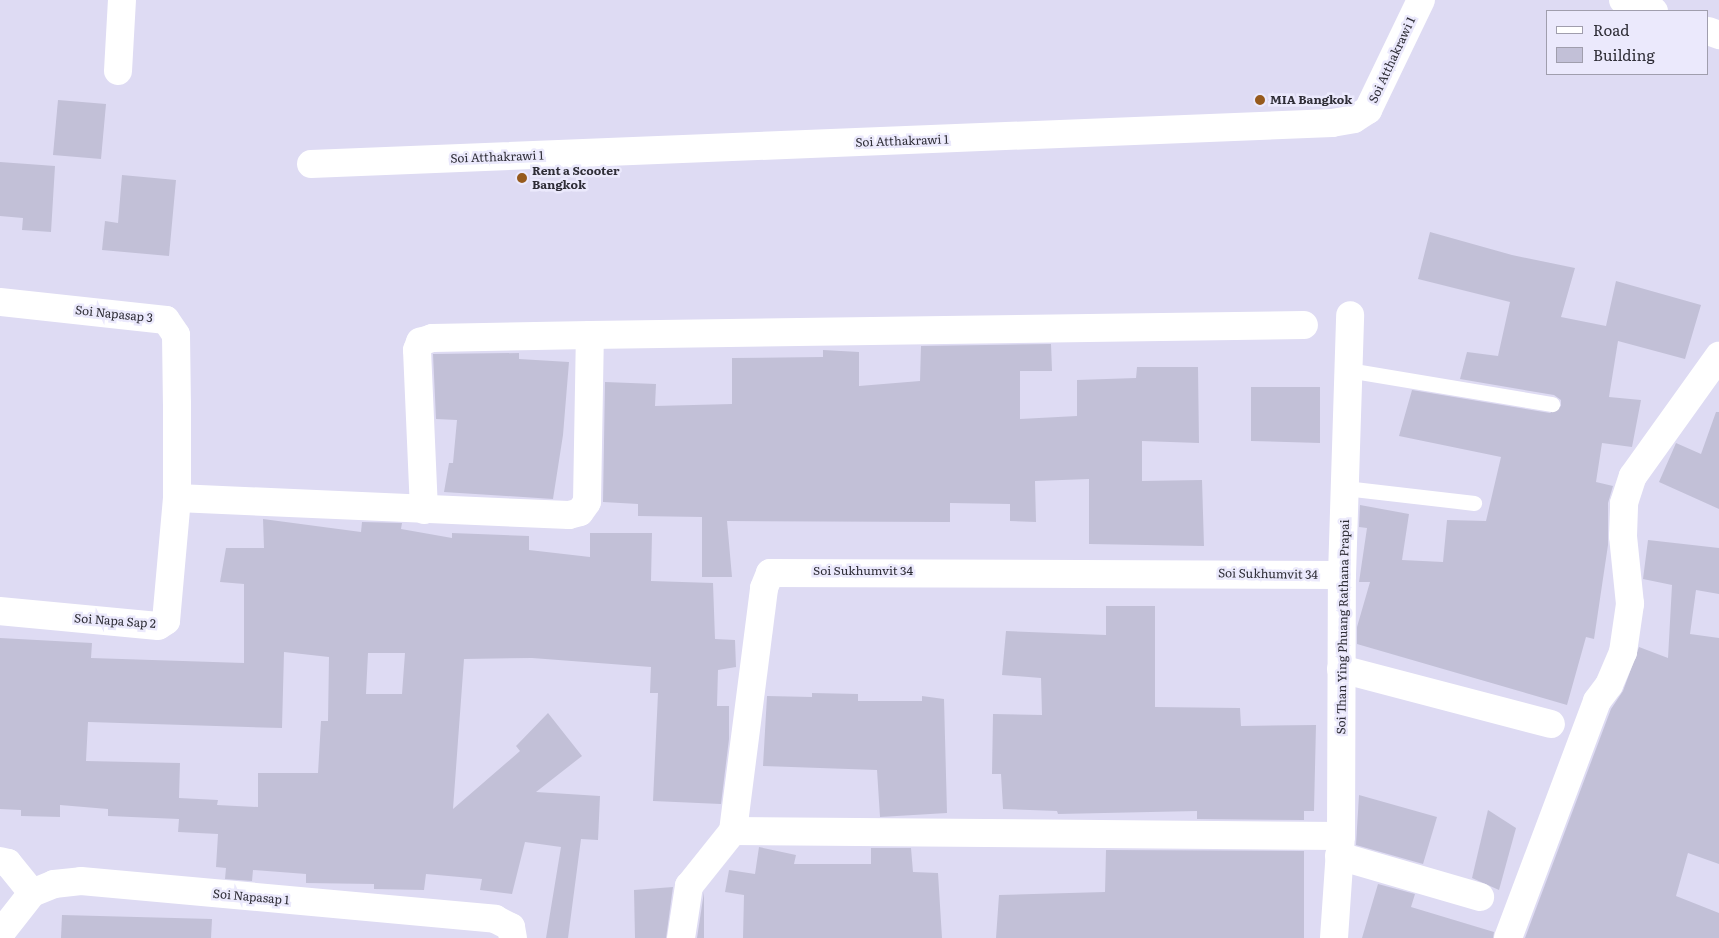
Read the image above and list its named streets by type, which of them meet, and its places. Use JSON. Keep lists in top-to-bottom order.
{
  "streets": {
    "street": [
      "Soi Atthakrawi 1",
      "Soi Napasap 3",
      "Soi Sukhumvit 34",
      "Soi Napa Sap 2",
      "Soi Than Ying Phuang Rathana Prapai",
      "Soi Napasap 1"
    ]
  },
  "crossings": [
    ["Soi Napasap 3", "Soi Napa Sap 2"],
    ["Soi Sukhumvit 34", "Soi Than Ying Phuang Rathana Prapai"]
  ],
  "places": ["MIA Bangkok", "Rent a Scooter Bangkok"],
  "legend": ["Road", "Building"]
}
